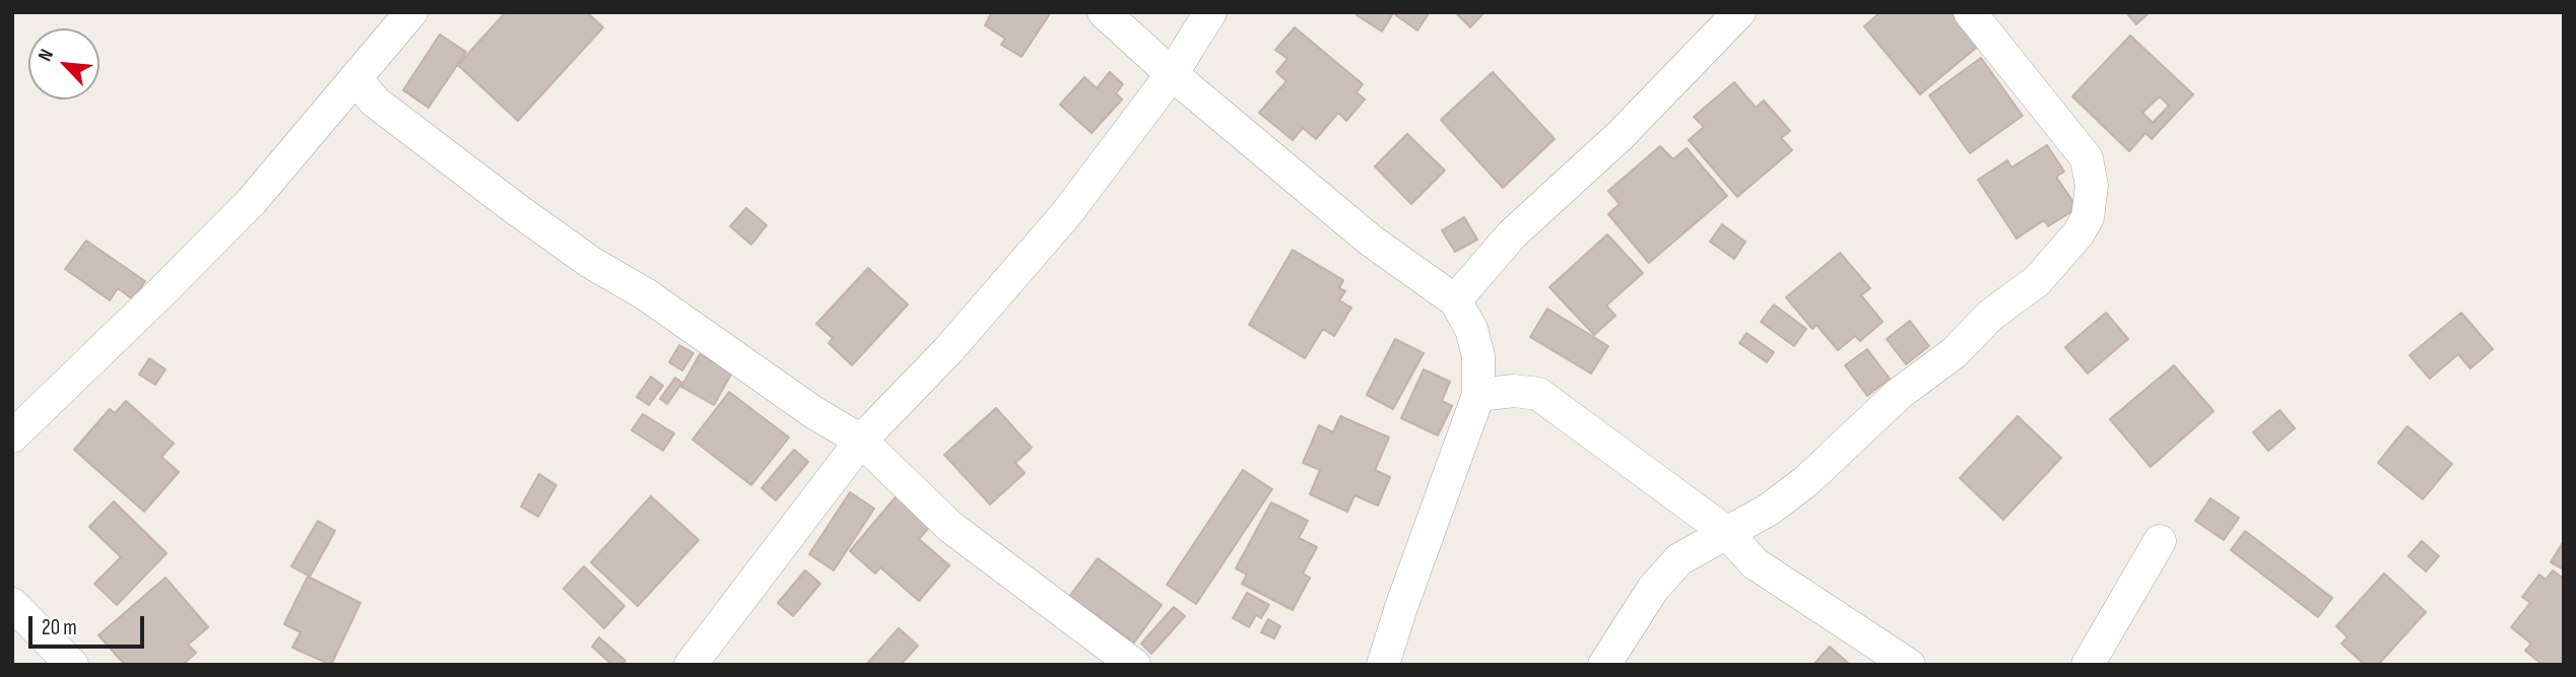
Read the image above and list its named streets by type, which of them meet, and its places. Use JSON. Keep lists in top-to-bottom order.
{
  "scale_bar": "20 m",
  "north": "top left"
}
